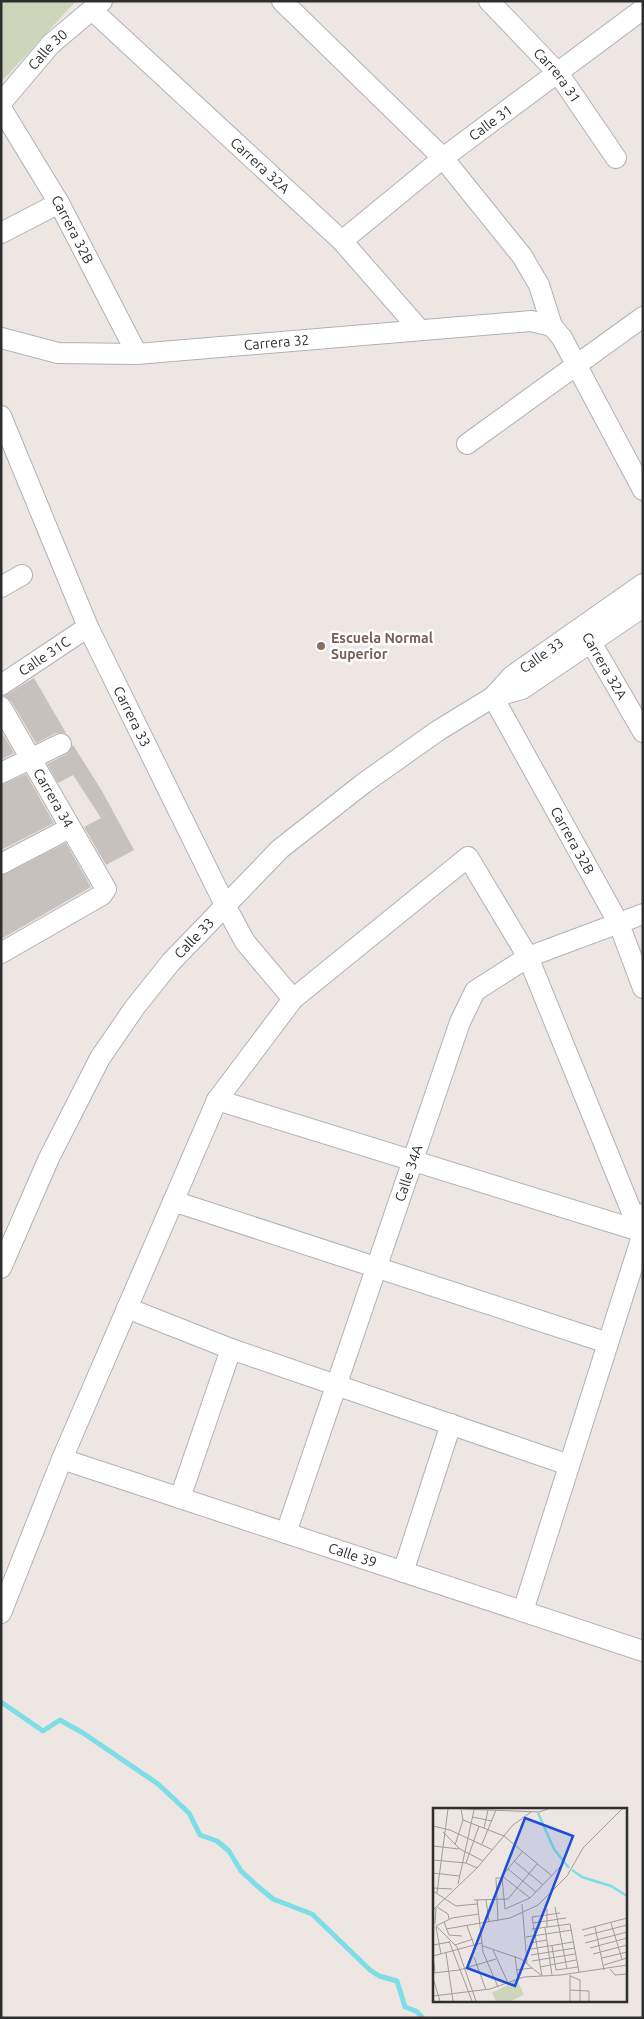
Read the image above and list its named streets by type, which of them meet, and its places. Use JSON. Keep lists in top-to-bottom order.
{
  "streets": {
    "street": [
      "Calle 30",
      "Carrera 31",
      "Calle 31",
      "Carrera 32A",
      "Carrera 32B",
      "Carrera 32",
      "Calle 33",
      "Calle 31C",
      "Carrera 33",
      "Carrera 34",
      "Calle 34A",
      "Calle 39"
    ]
  },
  "crossings": [
    ["Calle 30", "Carrera 32A"],
    ["Carrera 31", "Calle 31"],
    ["Calle 31", "Carrera 32A"],
    ["Carrera 32A", "Carrera 32"],
    ["Carrera 32A", "Calle 33"],
    ["Carrera 32B", "Carrera 32"],
    ["Carrera 32B", "Calle 33"],
    ["Carrera 32B", "Calle 34A"],
    ["Calle 33", "Carrera 33"],
    ["Calle 31C", "Carrera 33"],
    ["Calle 34A", "Calle 39"]
  ],
  "places": ["Escuela Normal Superior"]
}
